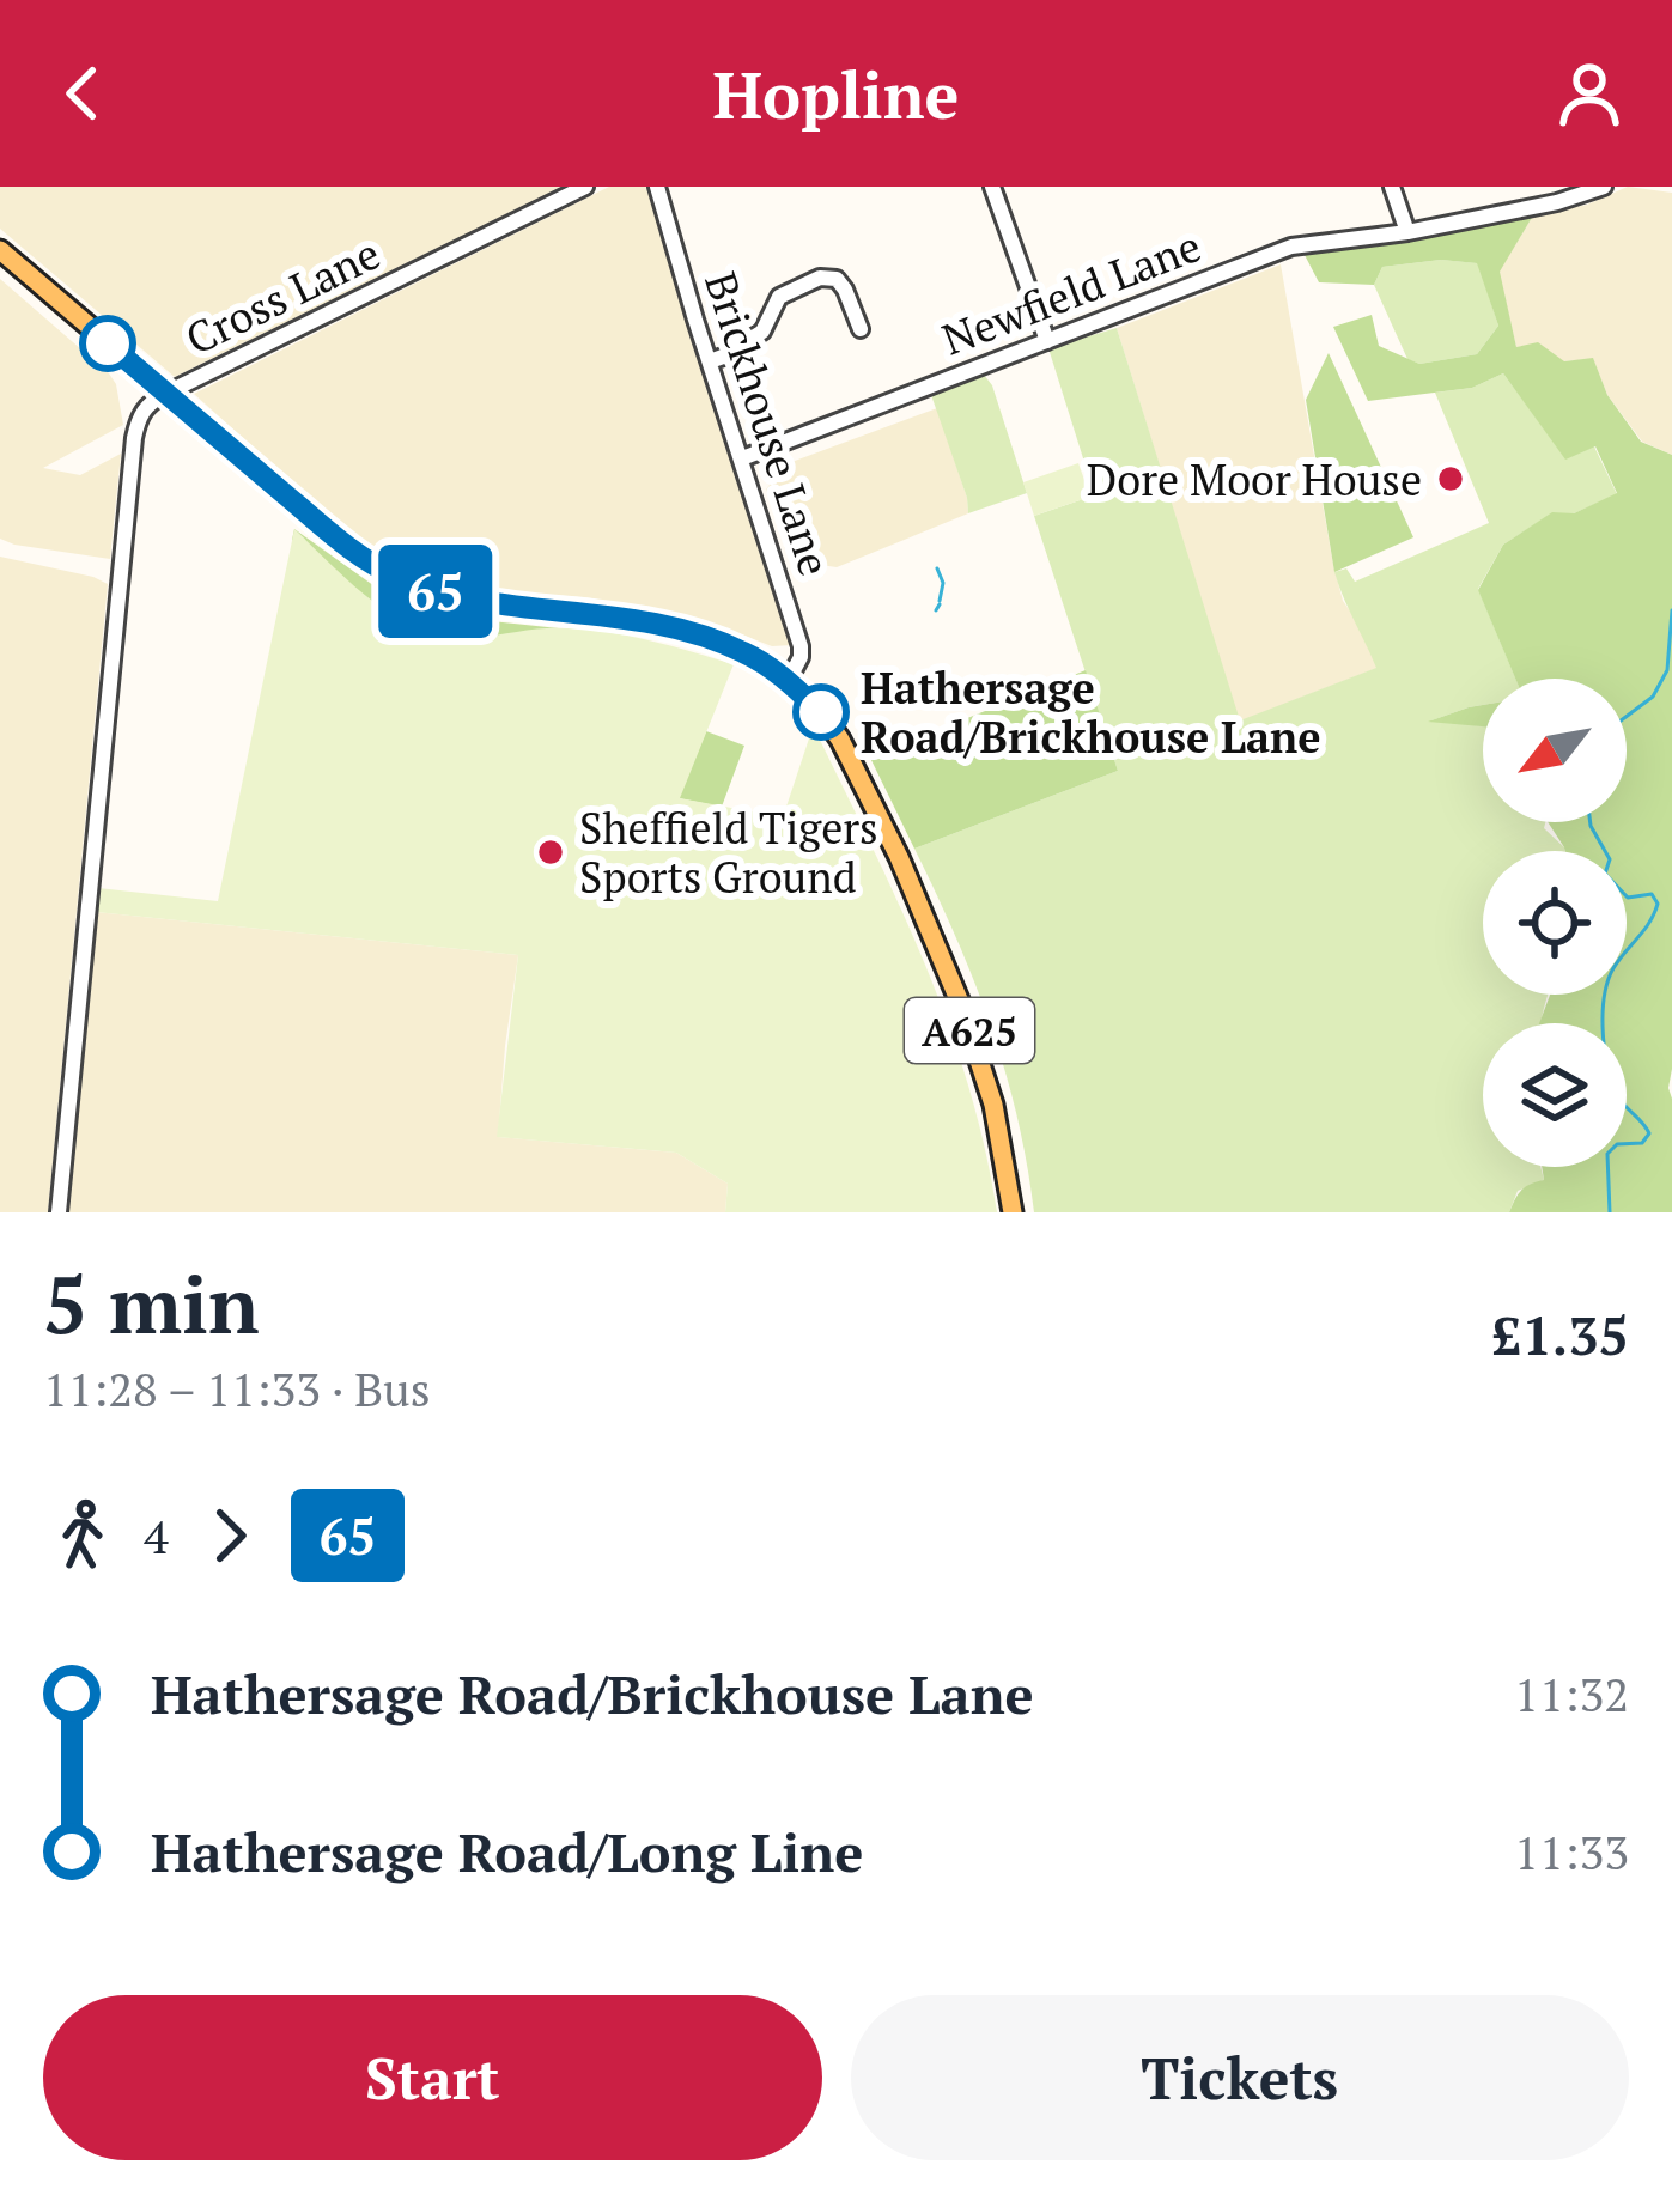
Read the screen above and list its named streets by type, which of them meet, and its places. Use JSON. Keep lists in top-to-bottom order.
{
  "streets": {
    "main road": ["A625"],
    "street": ["Newfield Lane", "Cross Lane", "Brickhouse Lane"]
  },
  "crossings": [
    ["Newfield Lane", "Brickhouse Lane"],
    ["Cross Lane", "A625"],
    ["Brickhouse Lane", "A625"]
  ],
  "places": ["Dore Moor House", "Hathersage Road/Brickhouse Lane", "Sheffield Tigers Sports Ground"],
  "lines": ["bus line 65"],
  "north": "bottom left",
  "page": {
    "header": "Hopline",
    "on_map": "65",
    "heading": ["5 min", "11:28 – 11:33 · Bus", "£1.35"],
    "legs": ["4", "65"],
    "list": [
      {
        "name": "Hathersage Road/Brickhouse Lane",
        "value": "11:32"
      },
      {
        "name": "Hathersage Road/Long Line",
        "value": "11:33"
      }
    ],
    "buttons": ["Start", "Tickets"]
  }
}
